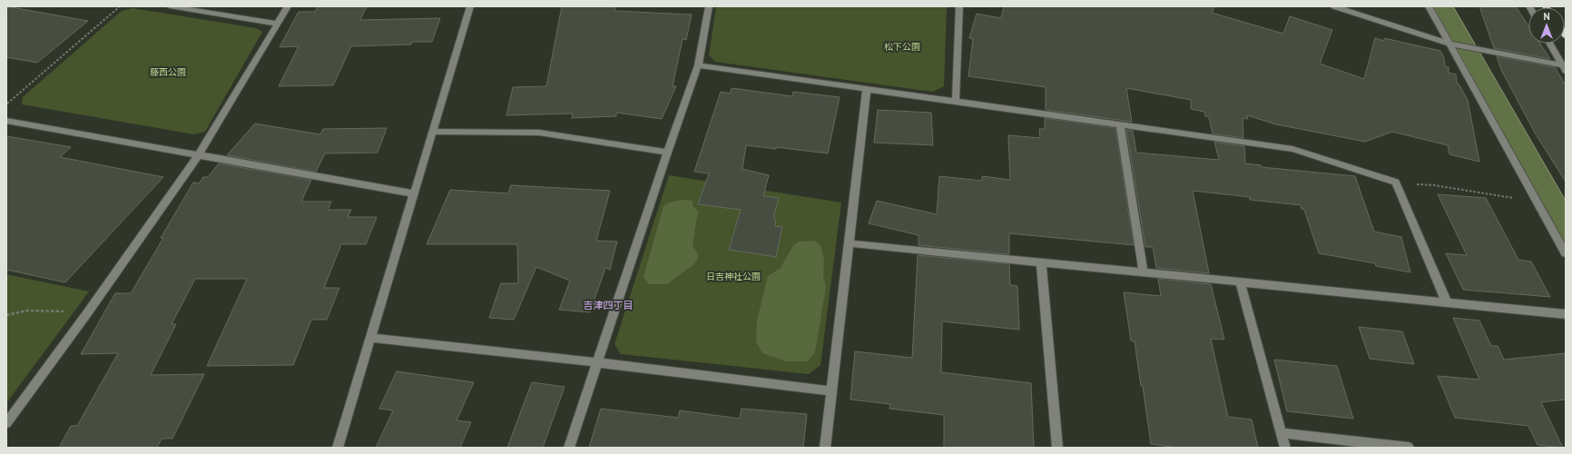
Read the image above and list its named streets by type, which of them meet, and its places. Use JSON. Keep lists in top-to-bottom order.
{
  "districts": ["吉津四丁目"],
  "parks": ["松下公園", "藤西公園", "日吉神社公園"],
  "north": "top"
}
